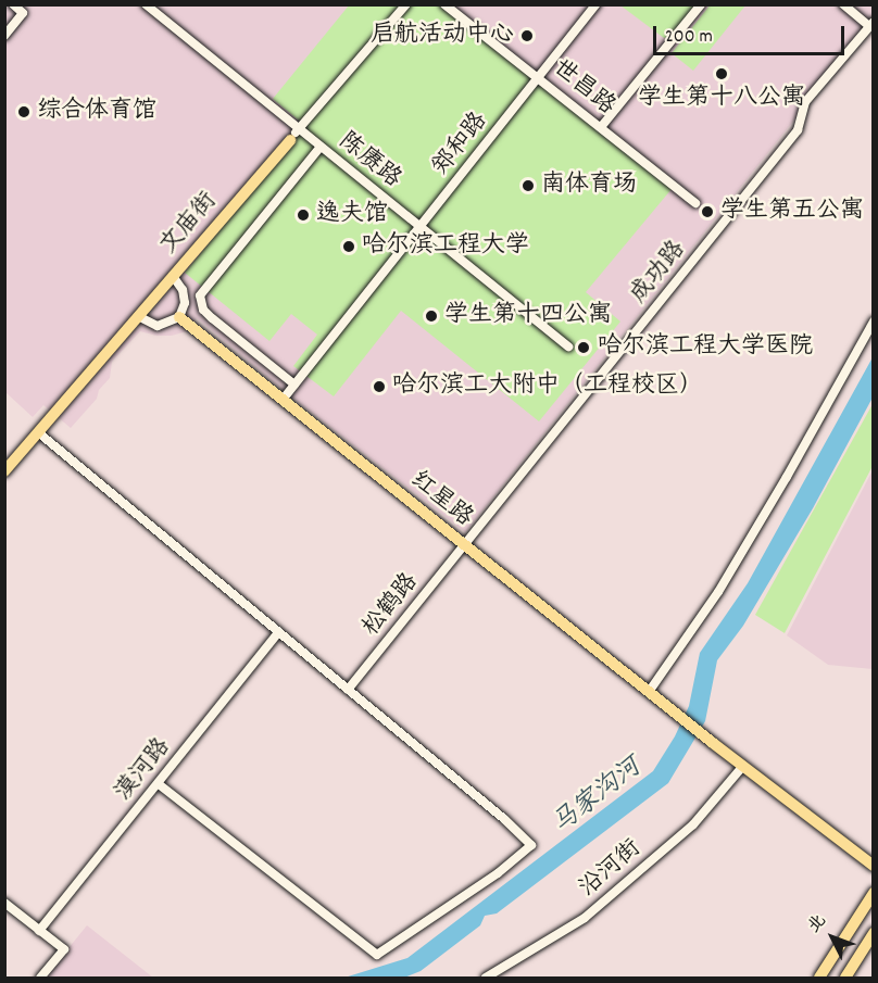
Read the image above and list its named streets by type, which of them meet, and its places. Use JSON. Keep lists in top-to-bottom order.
{
  "streets": {
    "main road": ["文庙街", "红星路"],
    "street": [
      "世昌路",
      "郑和路",
      "陈赓路",
      "成功路",
      "松鹤路",
      "漠河路",
      "沿河街"
    ]
  },
  "crossings": [
    ["世昌路", "郑和路"],
    ["郑和路", "陈赓路"],
    ["郑和路", "红星路"],
    ["陈赓路", "文庙街"],
    ["成功路", "红星路"],
    ["成功路", "松鹤路"],
    ["红星路", "松鹤路"],
    ["红星路", "沿河街"]
  ],
  "water": ["马家沟河"],
  "places": [
    "启航活动中心",
    "学生第十八公寓",
    "综合体育馆",
    "南体育场",
    "学生第五公寓",
    "逸夫馆",
    "哈尔滨工程大学",
    "学生第十四公寓",
    "哈尔滨工程大学医院",
    "哈尔滨工大附中（工程校区）"
  ],
  "scale_bar": "200 m",
  "north": "top left"
}
